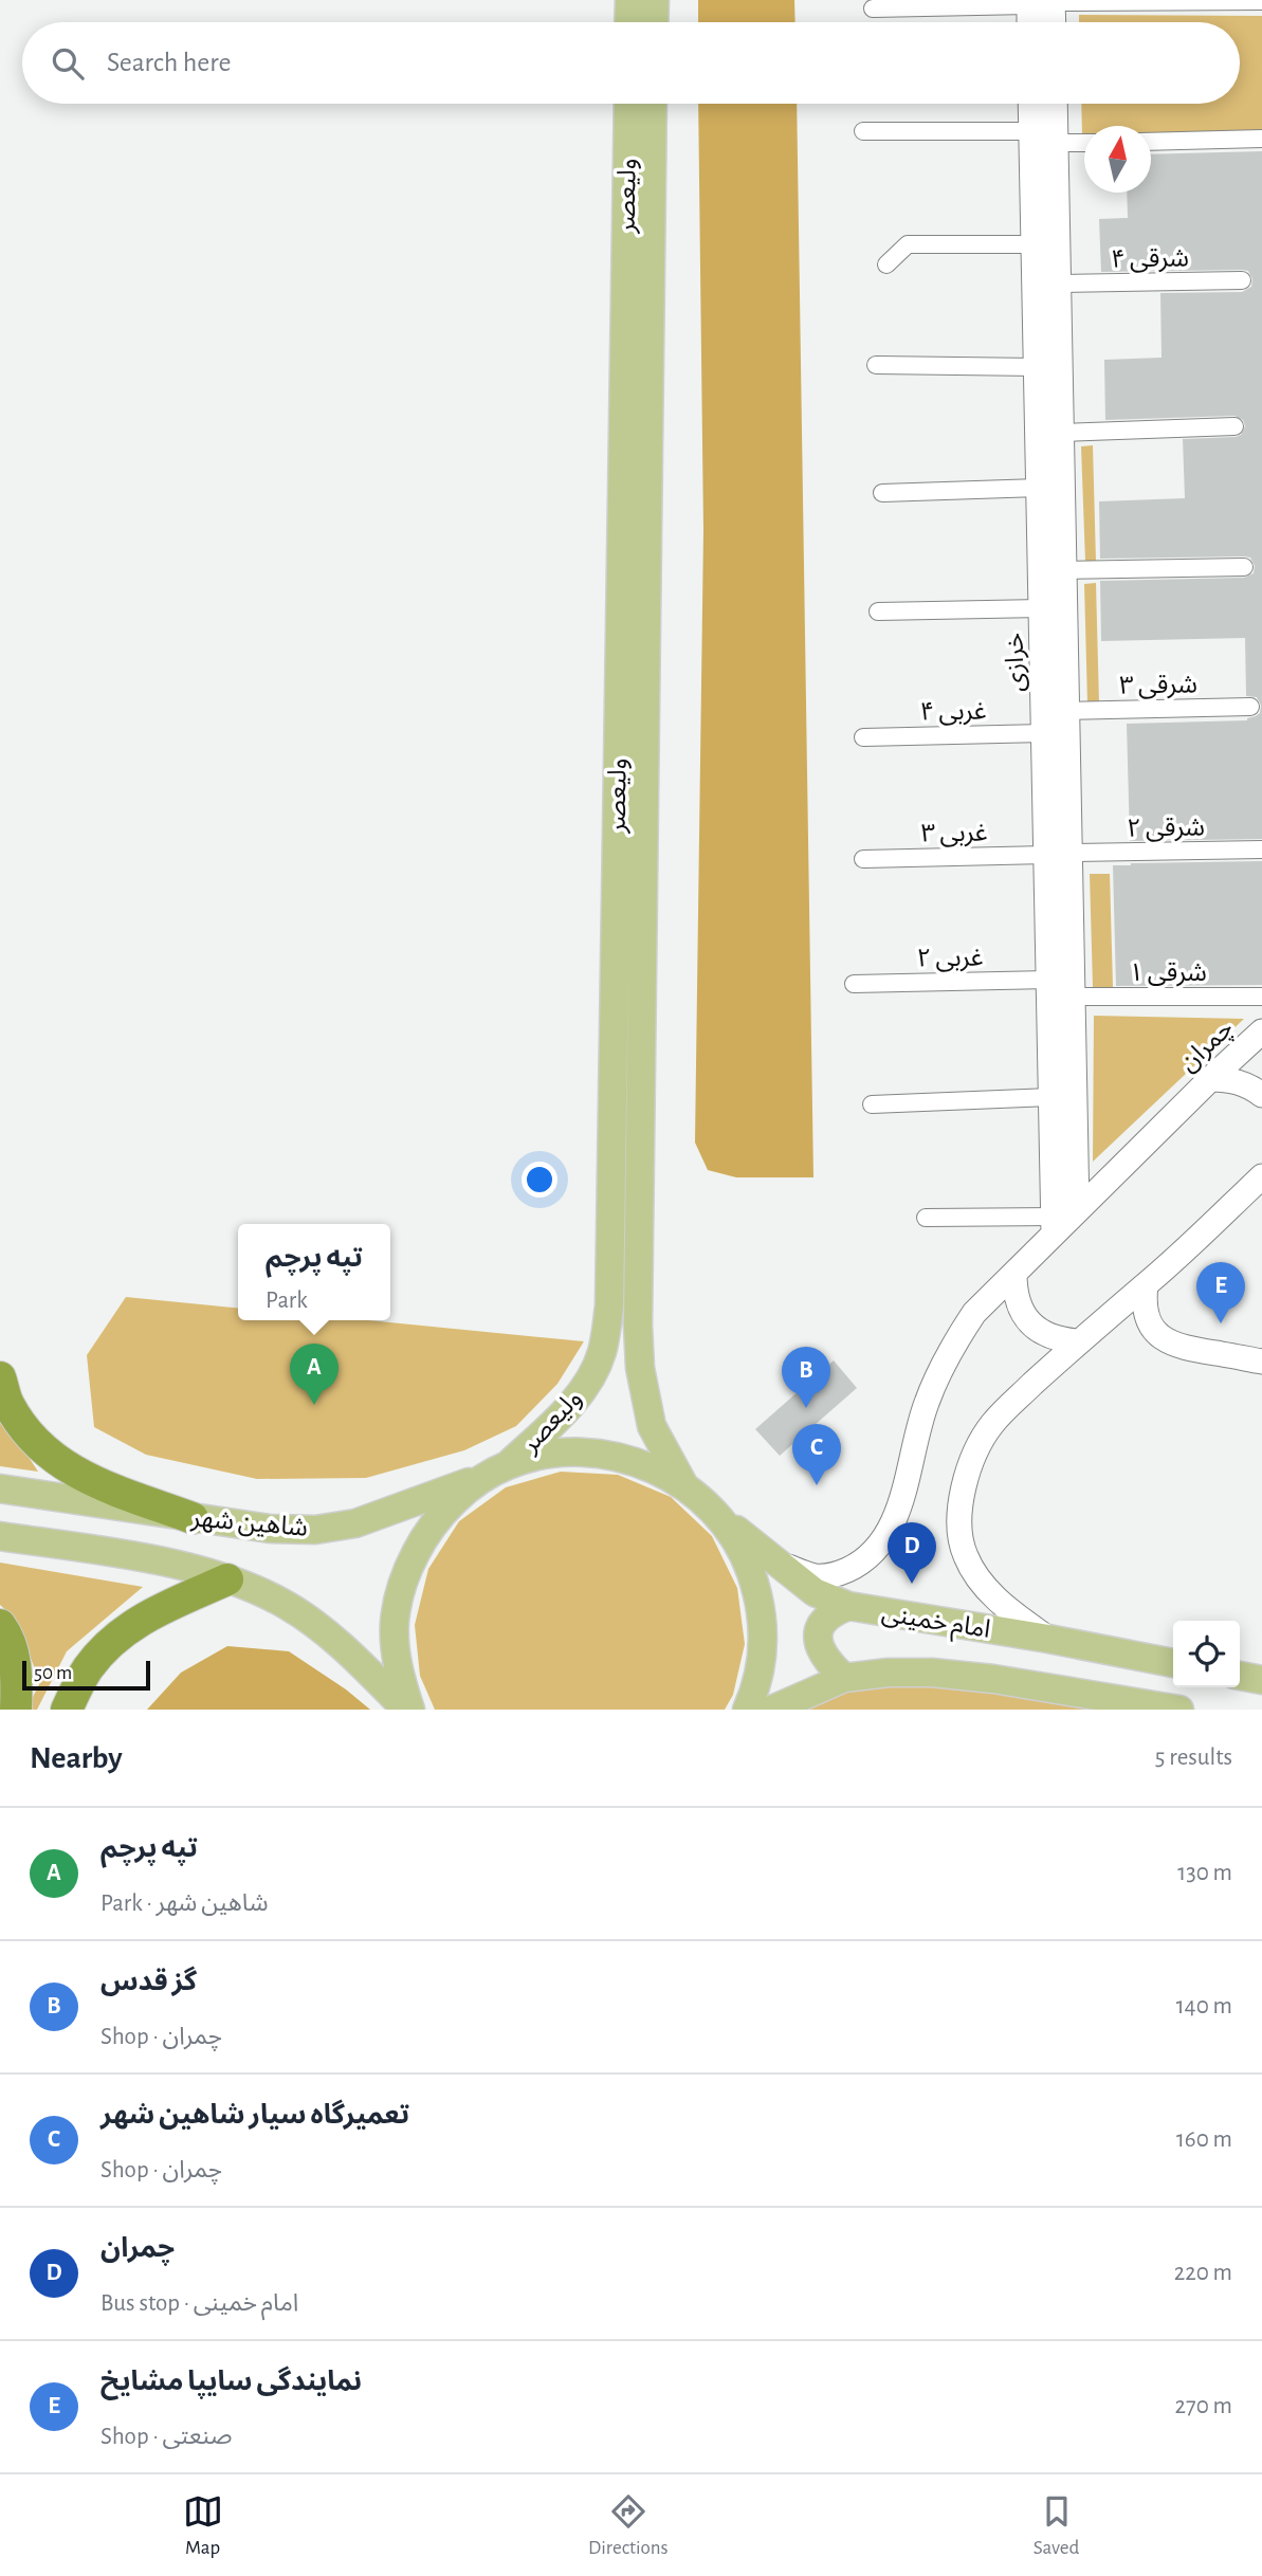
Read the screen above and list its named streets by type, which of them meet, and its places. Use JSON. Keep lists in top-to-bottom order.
{
  "streets": {
    "main road": ["ولیعصر", "شاهین شهر", "امام خمینی"],
    "street": [
      "۴ شرقی",
      "خرازی",
      "۳ شرقی",
      "۴ غربی",
      "۲ شرقی",
      "۳ غربی",
      "۲ غربی",
      "۱ شرقی",
      "چمران"
    ]
  },
  "crossings": [
    ["ولیعصر", "شاهین شهر"],
    ["۴ شرقی", "خرازی"],
    ["خرازی", "۳ شرقی"],
    ["خرازی", "۴ غربی"],
    ["خرازی", "۲ شرقی"],
    ["خرازی", "۳ غربی"],
    ["خرازی", "۲ غربی"],
    ["خرازی", "۱ شرقی"],
    ["خرازی", "چمران"],
    ["۲ شرقی", "۳ غربی"],
    ["چمران", "امام خمینی"]
  ],
  "scale_bar": "50 m",
  "north": "top",
  "page": {
    "search": "Search here",
    "popup": ["تپه پرچم", "Park"],
    "pins": [
      "E",
      "A",
      "B",
      "C",
      "D"
    ],
    "scale": "50 m",
    "heading": ["Nearby", "5 results"],
    "list": [
      {
        "mark": "A",
        "name": "تپه پرچم",
        "note": "Park · شاهین شهر",
        "value": "130 m"
      },
      {
        "mark": "B",
        "name": "گز قدس",
        "note": "Shop · چمران",
        "value": "140 m"
      },
      {
        "mark": "C",
        "name": "تعمیرگاه سیار شاهین شهر",
        "note": "Shop · چمران",
        "value": "160 m"
      },
      {
        "mark": "D",
        "name": "چمران",
        "note": "Bus stop · امام خمینی",
        "value": "220 m"
      },
      {
        "mark": "E",
        "name": "نمایندگی سایپا مشایخ",
        "note": "Shop · صنعتی",
        "value": "270 m"
      }
    ],
    "nav": ["Map", "Directions", "Saved"]
  }
}
